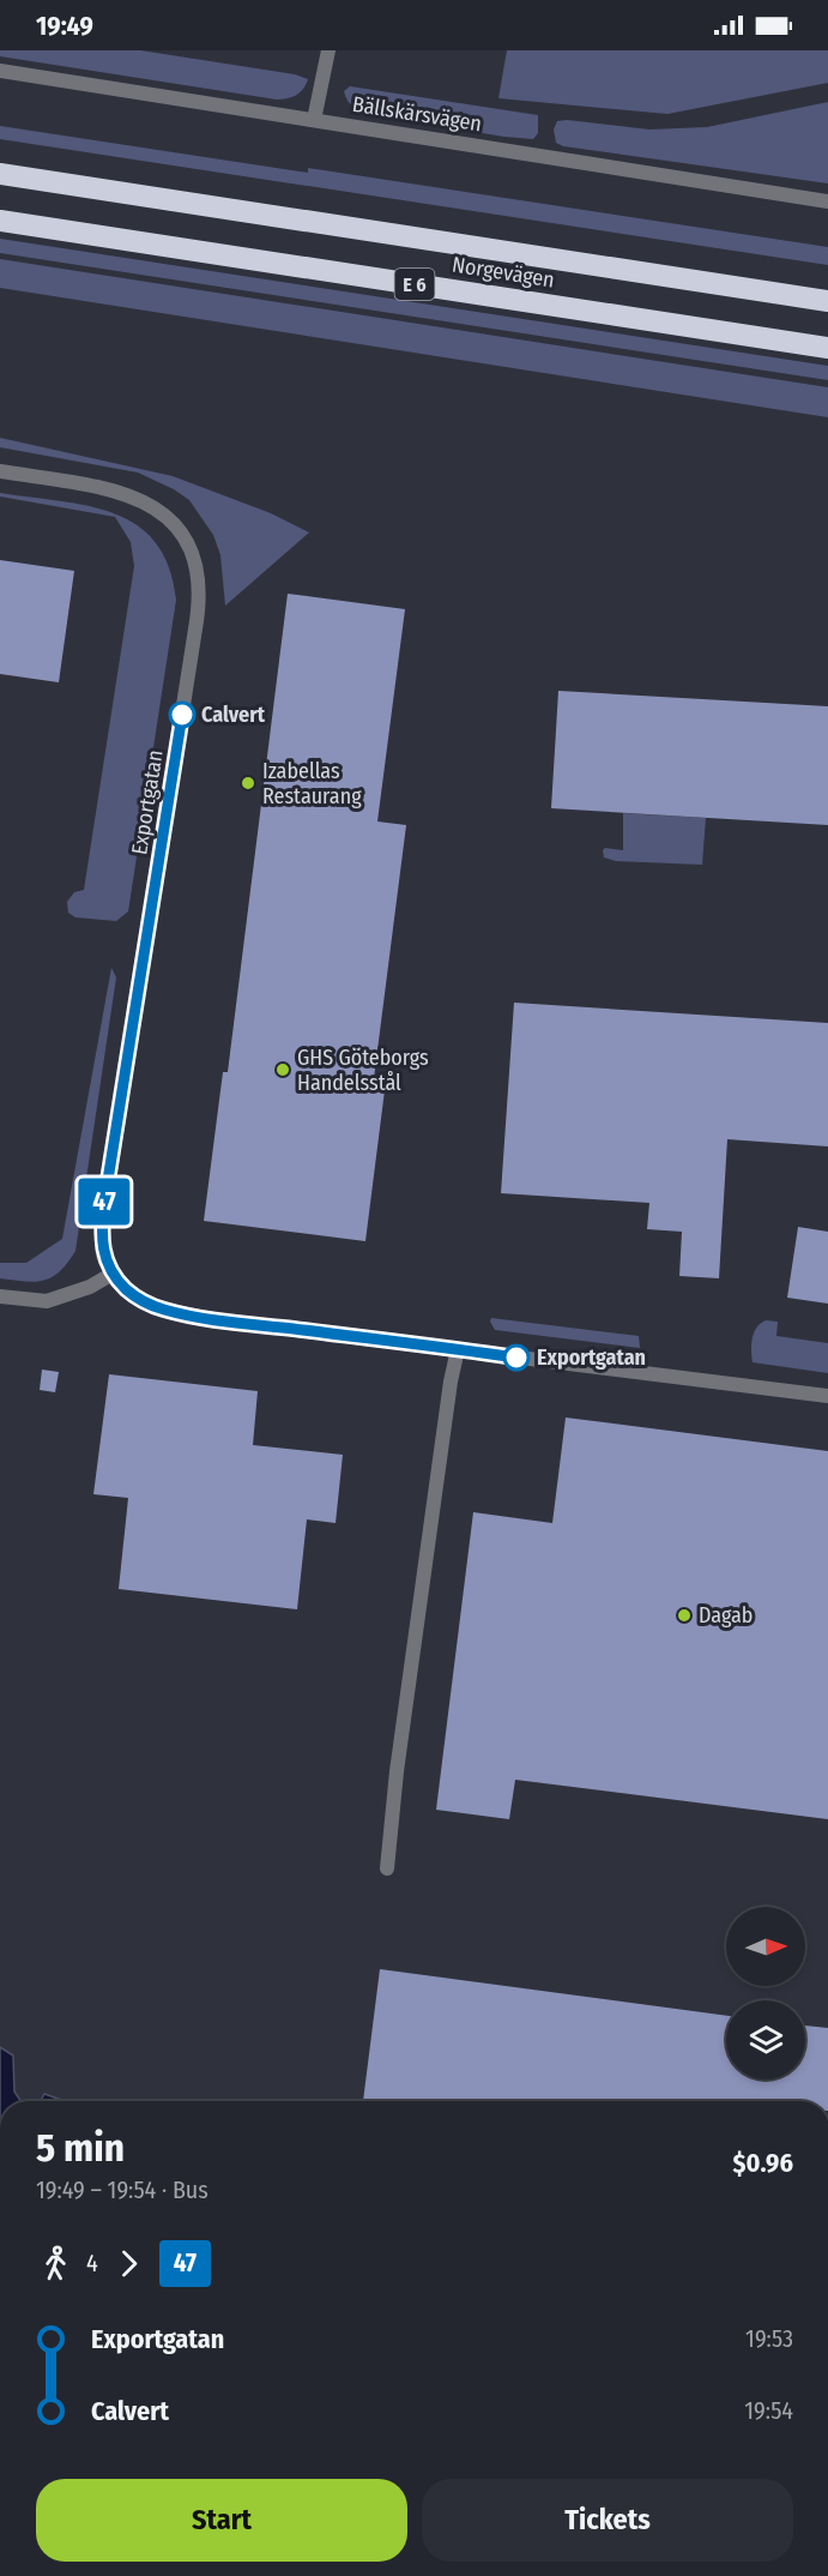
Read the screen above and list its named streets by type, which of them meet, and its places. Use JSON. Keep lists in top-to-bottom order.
{
  "streets": {
    "highway": ["Norgevägen", "E 6"],
    "street": ["Bällskärsvägen", "Exportgatan"]
  },
  "places": [
    "Calvert",
    "Izabellas Restaurang",
    "GHS Göteborgs Handelsstål",
    "Exportgatan",
    "Dagab"
  ],
  "lines": ["bus line 47"],
  "north": "right",
  "page": {
    "status": "19:49",
    "on_map": "47",
    "heading": ["5 min", "19:49 – 19:54 · Bus", "$0.96"],
    "legs": ["4", "47"],
    "list": [
      {
        "name": "Exportgatan",
        "value": "19:53"
      },
      {
        "name": "Calvert",
        "value": "19:54"
      }
    ],
    "buttons": ["Start", "Tickets"]
  }
}
